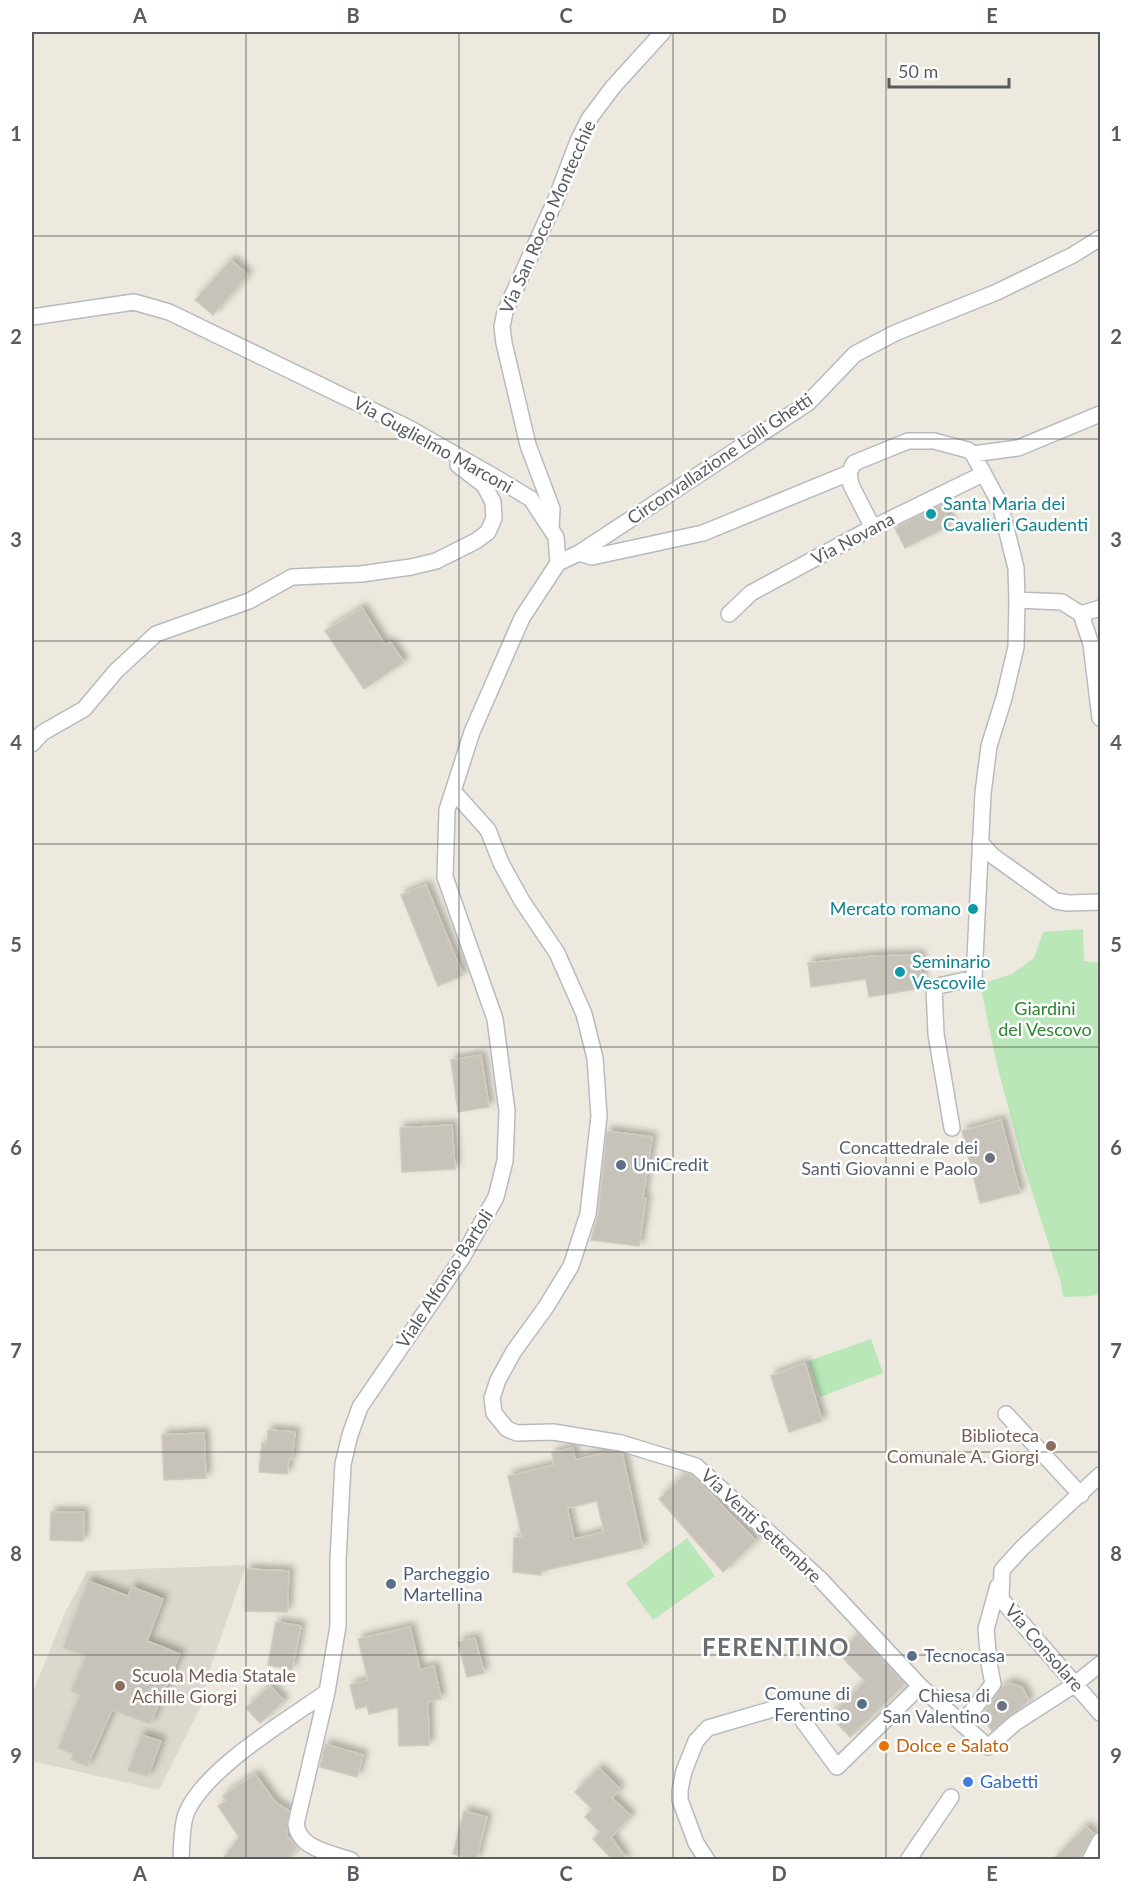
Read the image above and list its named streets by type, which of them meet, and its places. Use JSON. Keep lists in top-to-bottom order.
{
  "streets": {
    "street": [
      "Via San Rocco Montecchie",
      "Via Guglielmo Marconi",
      "Circonvallazione Lolli Ghetti",
      "Via Novana",
      "Viale Alfonso Bartoli",
      "Via Venti Settembre",
      "Via Consolare"
    ]
  },
  "crossings": [
    ["Via San Rocco Montecchie", "Via Guglielmo Marconi"],
    ["Via Guglielmo Marconi", "Circonvallazione Lolli Ghetti"],
    ["Viale Alfonso Bartoli", "Via Venti Settembre"],
    ["Via Venti Settembre", "Via Consolare"]
  ],
  "districts": ["FERENTINO"],
  "parks": ["Giardini del Vescovo"],
  "places": [
    "Santa Maria dei Cavalieri Gaudenti",
    "Mercato romano",
    "Seminario Vescovile",
    "Concattedrale dei Santi Giovanni e Paolo",
    "UniCredit",
    "Biblioteca Comunale A. Giorgi",
    "Parcheggio Martellina",
    "Tecnocasa",
    "Scuola Media Statale Achille Giorgi",
    "Comune di Ferentino",
    "Chiesa di San Valentino",
    "Dolce e Salato",
    "Gabetti"
  ],
  "scale_bar": "50 m",
  "grid": {
    "columns": [
      "A",
      "B",
      "C",
      "D",
      "E"
    ],
    "rows": [
      "1",
      "2",
      "3",
      "4",
      "5",
      "6",
      "7",
      "8",
      "9"
    ]
  }
}
